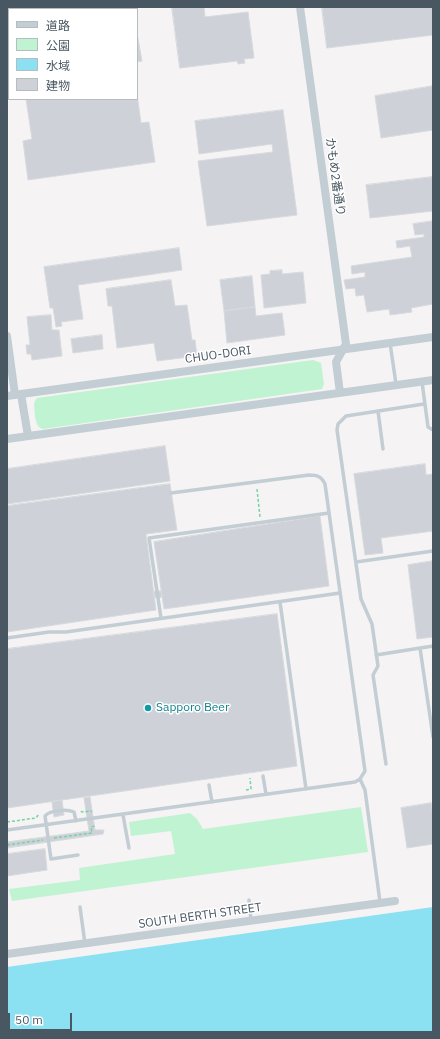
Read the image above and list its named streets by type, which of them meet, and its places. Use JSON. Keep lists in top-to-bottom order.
{
  "streets": {
    "street": ["かもめ2番通り", "CHUO-DORI", "SOUTH BERTH STREET"]
  },
  "crossings": [
    ["かもめ2番通り", "CHUO-DORI"]
  ],
  "places": ["Sapporo Beer"],
  "legend": [
    "道路",
    "公園",
    "水域",
    "建物"
  ],
  "scale_bar": "50 m"
}
